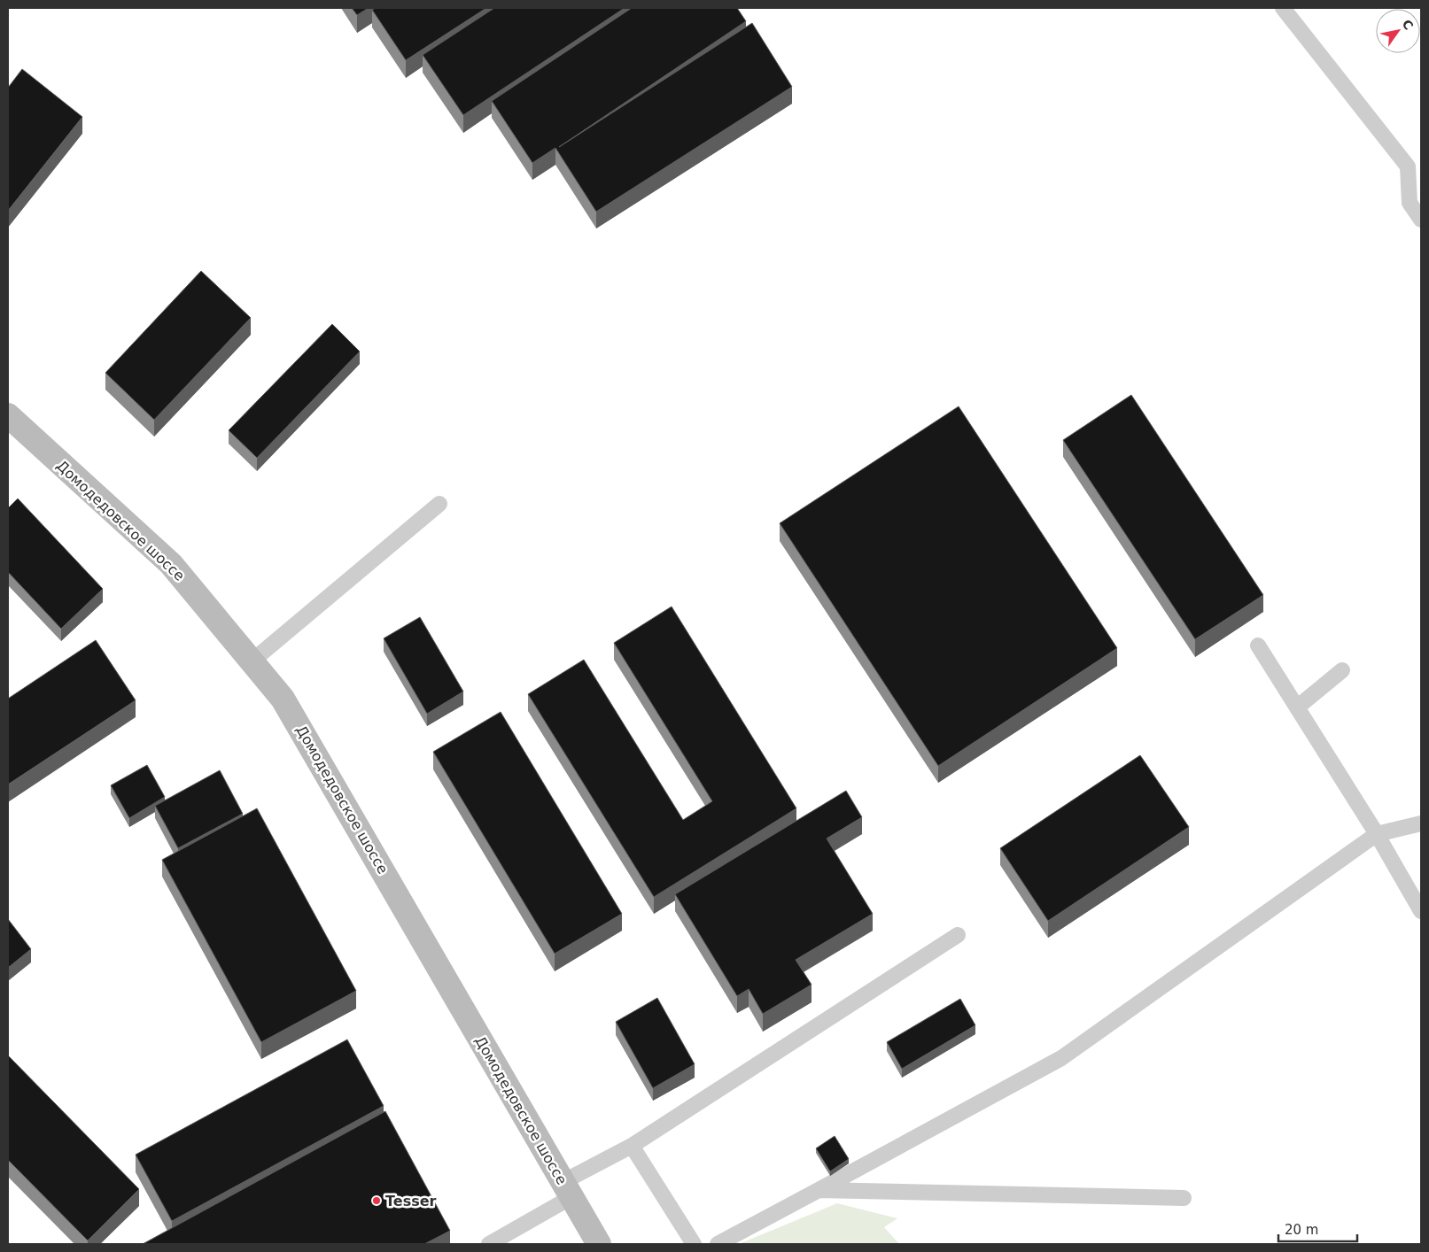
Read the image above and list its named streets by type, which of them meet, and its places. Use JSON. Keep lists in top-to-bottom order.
{
  "streets": {
    "main road": ["Домодедовское шоссе"]
  },
  "places": ["Tesser"],
  "scale_bar": "20 m",
  "north": "top right"
}
